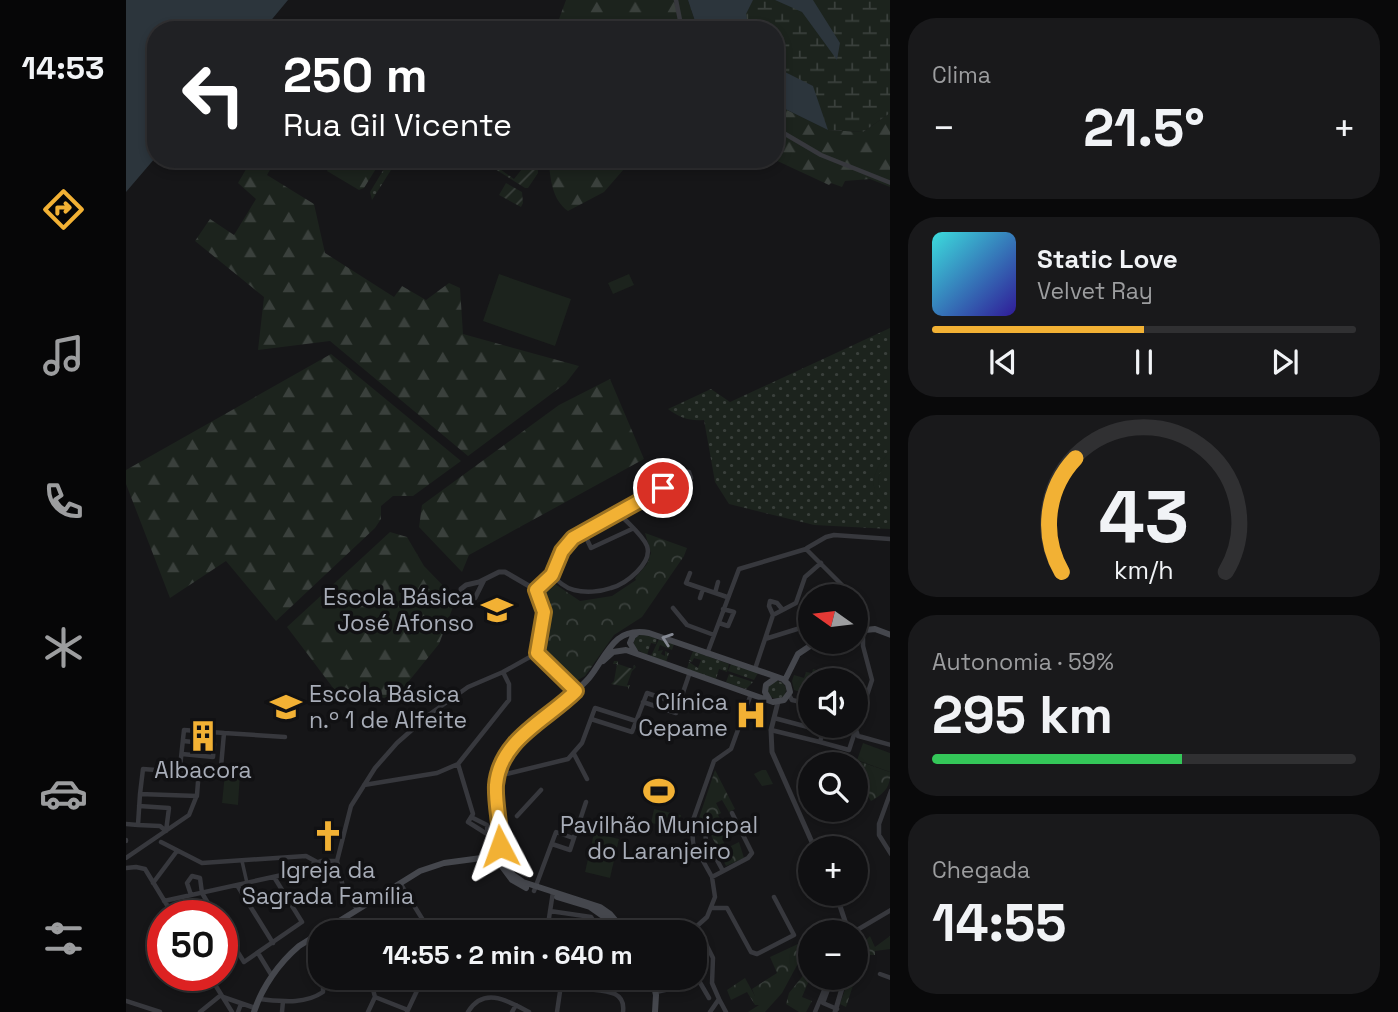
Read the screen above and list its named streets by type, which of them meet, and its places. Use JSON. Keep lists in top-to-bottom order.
{
  "places": {
    "school or university": ["Escola Básica José Afonso", "Escola Básica n.º 1 de Alfeite"],
    "hospital": ["Clínica Cepame"],
    "building": ["Albacora"],
    "sports": ["Pavilhão Municpal do Laranjeiro"],
    "church": ["Igreja da Sagrada Família"]
  },
  "north": "left",
  "page": {
    "tabs": "14:53",
    "tile": [
      "Clima",
      ["Autonomia · 59%", "295 km"],
      ["Chegada", "14:55"]
    ],
    "turn": ["250 m", "Rua Gil Vicente"],
    "heat": ["−", "21.5°", "+"],
    "song": ["Static Love", "Velvet Ray"],
    "map_buttons": ["+", "−"],
    "limit": "50",
    "trip": "14:55 · 2 min · 640 m",
    "gauge": ["43", "km/h"]
  }
}
